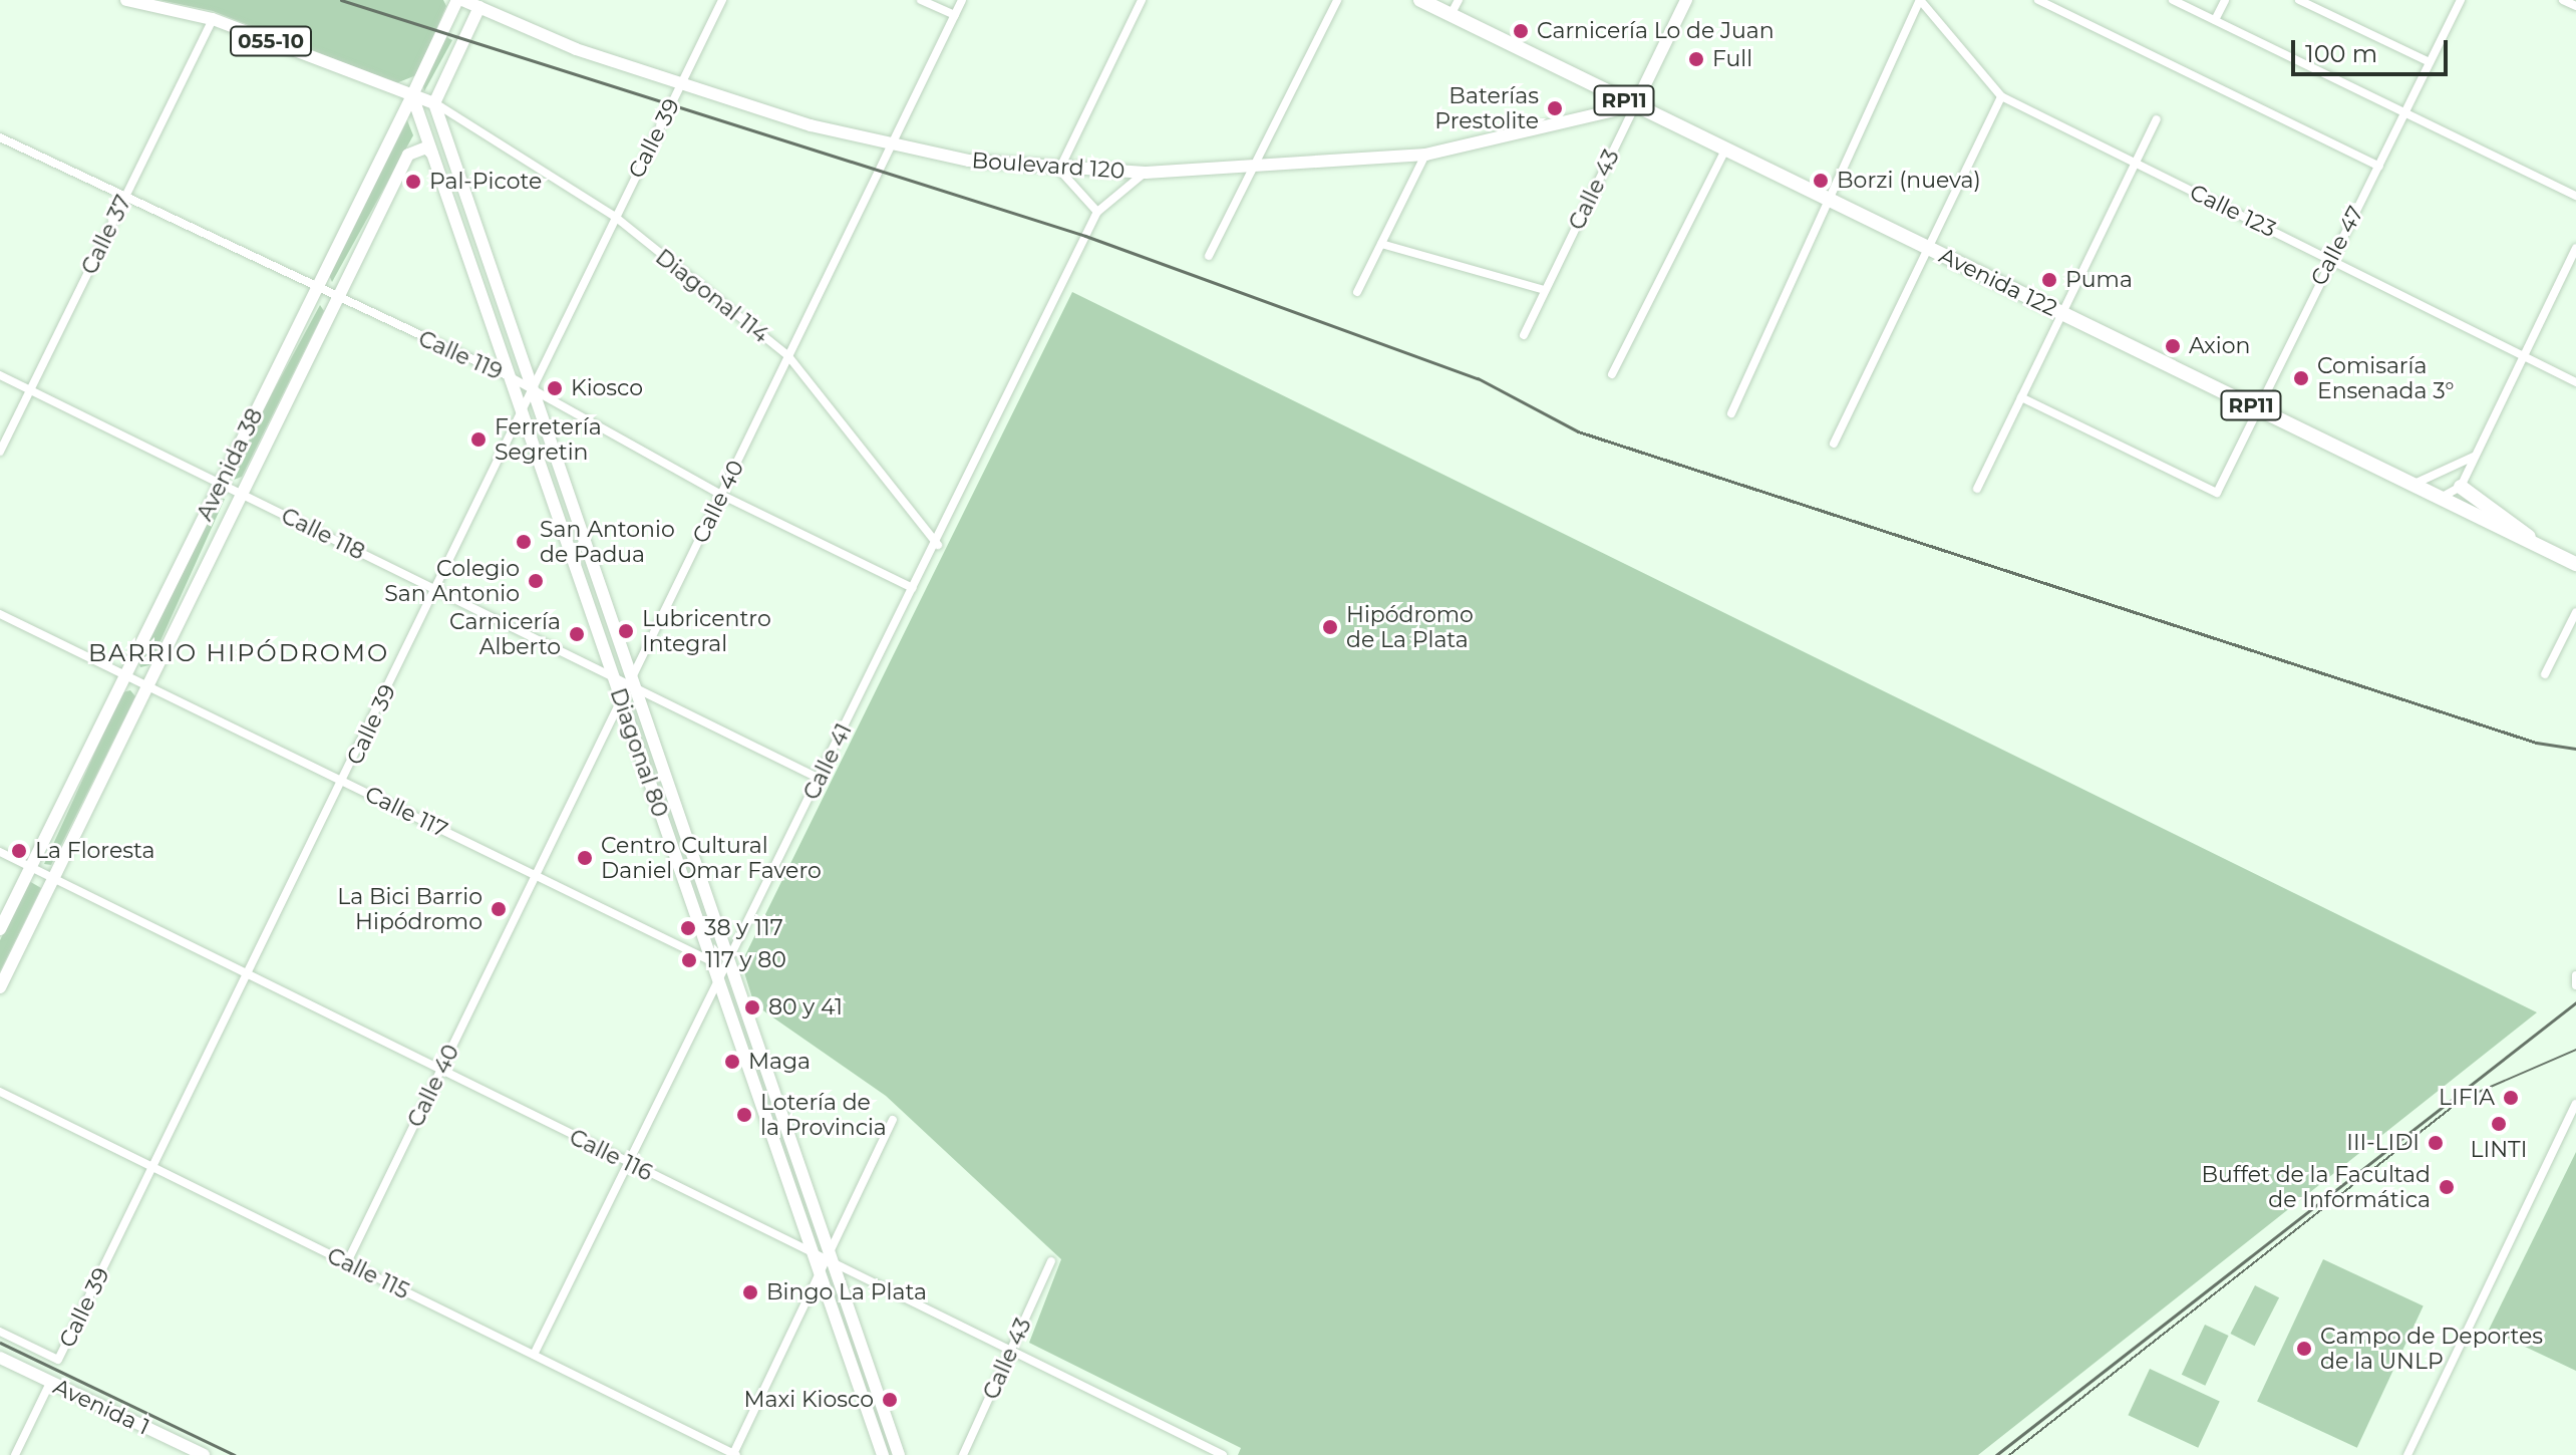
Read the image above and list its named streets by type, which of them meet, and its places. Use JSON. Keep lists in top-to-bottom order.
{
  "streets": {
    "highway": ["RP11", "Avenida 122"],
    "main road": [
      "055-10",
      "Boulevard 120",
      "Calle 43",
      "Avenida 38",
      "Diagonal 80",
      "Avenida 1"
    ],
    "street": [
      "Calle 39",
      "Calle 123",
      "Calle 37",
      "Calle 47",
      "Diagonal 114",
      "Calle 119",
      "Calle 40",
      "Calle 118",
      "Calle 41",
      "Calle 117",
      "Calle 116",
      "Calle 115"
    ]
  },
  "crossings": [
    ["055-10", "Calle 37"],
    ["055-10", "Avenida 38"],
    ["055-10", "Diagonal 80"],
    ["Calle 39", "Boulevard 120"],
    ["Calle 39", "Diagonal 114"],
    ["Calle 39", "Calle 119"],
    ["Calle 39", "Calle 118"],
    ["Calle 39", "Diagonal 80"],
    ["Calle 39", "Calle 117"],
    ["Calle 39", "Calle 116"],
    ["Calle 39", "Calle 115"],
    ["Calle 39", "Avenida 1"],
    ["Boulevard 120", "Calle 43"],
    ["Boulevard 120", "Avenida 122"],
    ["Boulevard 120", "Avenida 38"],
    ["Boulevard 120", "Calle 40"],
    ["Boulevard 120", "Calle 41"],
    ["Calle 43", "Avenida 122"],
    ["Calle 43", "Calle 116"],
    ["Calle 123", "Calle 47"],
    ["Calle 37", "Calle 119"],
    ["Calle 37", "Calle 118"],
    ["Calle 47", "Avenida 122"],
    ["Diagonal 114", "Calle 40"],
    ["Diagonal 114", "Diagonal 80"],
    ["Diagonal 114", "Calle 41"],
    ["Calle 119", "Avenida 38"],
    ["Calle 119", "Calle 40"],
    ["Calle 119", "Diagonal 80"],
    ["Calle 119", "Calle 41"],
    ["Avenida 38", "Calle 118"],
    ["Avenida 38", "Diagonal 80"],
    ["Avenida 38", "Calle 117"],
    ["Avenida 38", "Calle 116"],
    ["Calle 40", "Calle 118"],
    ["Calle 40", "Diagonal 80"],
    ["Calle 40", "Calle 117"],
    ["Calle 40", "Calle 116"],
    ["Calle 40", "Calle 115"],
    ["Calle 118", "Diagonal 80"],
    ["Calle 118", "Calle 41"],
    ["Diagonal 80", "Calle 41"],
    ["Diagonal 80", "Calle 117"],
    ["Diagonal 80", "Calle 116"],
    ["Calle 41", "Calle 117"],
    ["Calle 41", "Calle 116"],
    ["Calle 41", "Calle 115"]
  ],
  "districts": ["BARRIO HIPÓDROMO"],
  "places": [
    "Carnicería Lo de Juan",
    "Full",
    "Baterías Prestolite",
    "Borzi (nueva)",
    "Pal-Picote",
    "Puma",
    "Axion",
    "Comisaría Ensenada 3°",
    "Kiosco",
    "Ferretería Segretin",
    "San Antonio de Padua",
    "Colegio San Antonio",
    "Hipódromo de La Plata",
    "Lubricentro Integral",
    "Carnicería Alberto",
    "La Floresta",
    "Centro Cultural Daniel Omar Favero",
    "La Bici Barrio Hipódromo",
    "38 y 117",
    "117 y 80",
    "80 y 41",
    "Maga",
    "LIFIA",
    "Lotería de la Provincia",
    "LINTI",
    "III-LIDI",
    "Buffet de la Facultad de Informática",
    "Bingo La Plata",
    "Campo de Deportes de la UNLP",
    "Maxi Kiosco"
  ],
  "scale_bar": "100 m"
}
